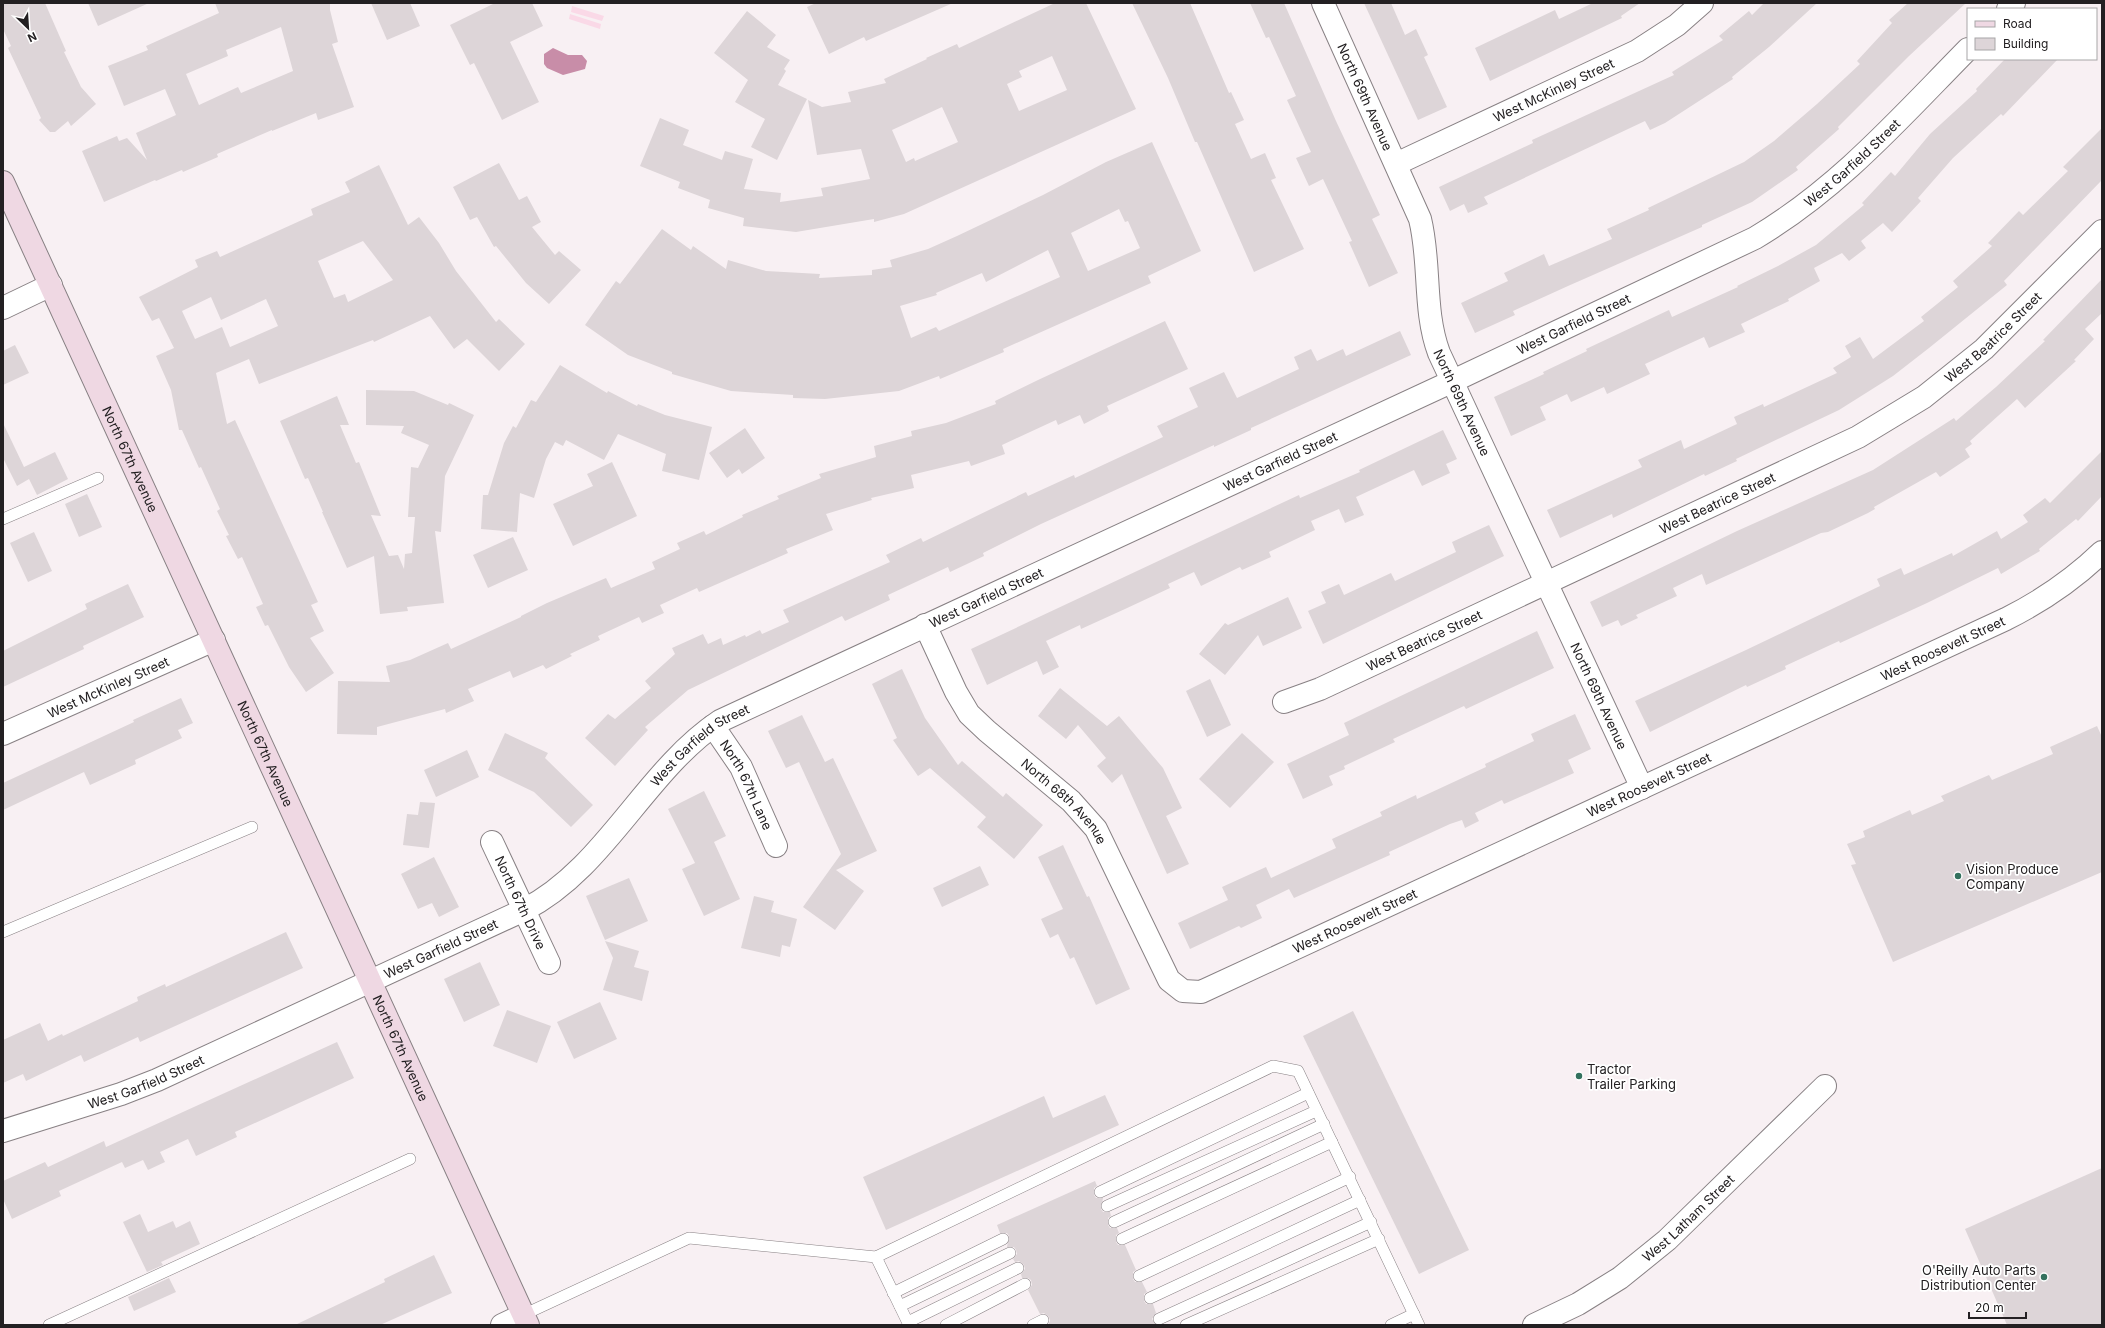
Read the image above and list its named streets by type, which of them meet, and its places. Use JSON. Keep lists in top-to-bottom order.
{
  "streets": {
    "main road": ["North 67th Avenue"],
    "street": [
      "West McKinley Street",
      "North 69th Avenue",
      "West Garfield Street",
      "West Beatrice Street",
      "West Roosevelt Street",
      "North 67th Lane",
      "North 68th Avenue",
      "North 67th Drive",
      "West Latham Street"
    ]
  },
  "crossings": [
    ["West McKinley Street", "North 69th Avenue"],
    ["West McKinley Street", "North 67th Avenue"],
    ["North 69th Avenue", "West Garfield Street"],
    ["North 69th Avenue", "West Beatrice Street"],
    ["North 69th Avenue", "West Roosevelt Street"],
    ["West Garfield Street", "North 67th Avenue"],
    ["West Garfield Street", "North 67th Lane"],
    ["West Garfield Street", "North 68th Avenue"],
    ["West Garfield Street", "North 67th Drive"],
    ["West Roosevelt Street", "North 68th Avenue"]
  ],
  "places": ["Vision Produce Company", "Tractor Trailer Parking", "O'Reilly Auto Parts Distribution Center"],
  "legend": ["Road", "Building"],
  "scale_bar": "20 m",
  "north": "bottom right"
}
